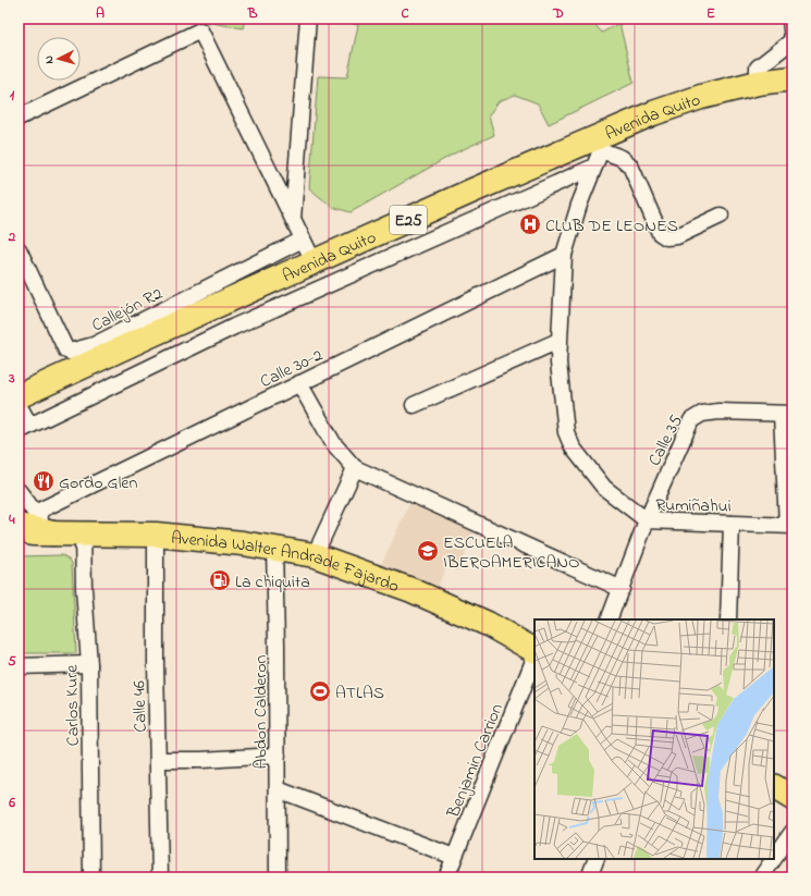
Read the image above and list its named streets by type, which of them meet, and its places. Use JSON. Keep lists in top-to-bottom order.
{
  "streets": {
    "main road": ["Avenida Quito", "E25", "Avenida Walter Andrade Fajardo"],
    "street": [
      "Callejón R2",
      "Calle 30-2",
      "Calle 35",
      "Rumiñahui",
      "Carlos Kure",
      "Calle 46",
      "Abdon Calderon",
      "Benjamin Carrion"
    ]
  },
  "crossings": [
    ["Calle 35", "Rumiñahui"],
    ["Avenida Walter Andrade Fajardo", "Carlos Kure"],
    ["Avenida Walter Andrade Fajardo", "Calle 46"],
    ["Avenida Walter Andrade Fajardo", "Abdon Calderon"]
  ],
  "places": {
    "hospital": ["CLUB DE LEONES"],
    "restaurant": ["Gordo Glen"],
    "school or university": ["ESCUELA IBEROAMERICANO"],
    "fuel station": ["La chiquita"],
    "sports": ["ATLAS"]
  },
  "north": "left",
  "grid": {
    "columns": [
      "A",
      "B",
      "C",
      "D",
      "E"
    ],
    "rows": [
      "1",
      "2",
      "3",
      "4",
      "5",
      "6"
    ]
  }
}
